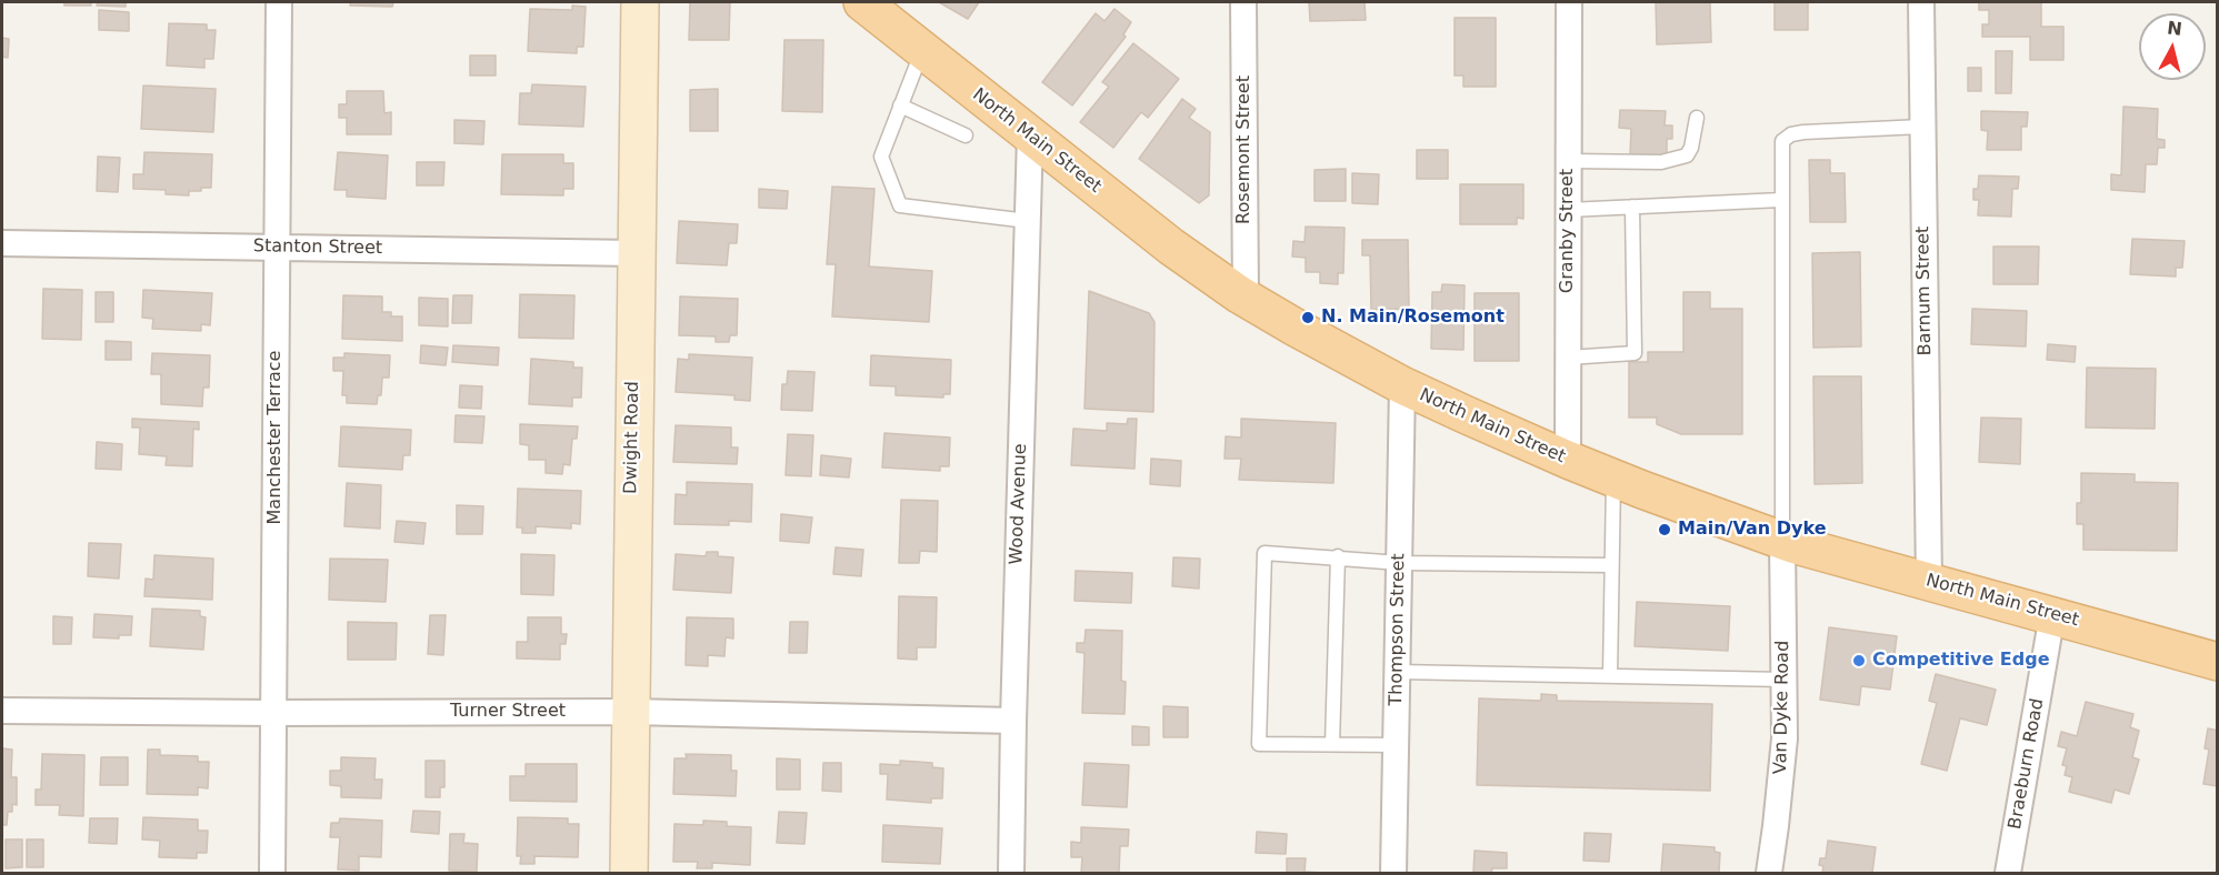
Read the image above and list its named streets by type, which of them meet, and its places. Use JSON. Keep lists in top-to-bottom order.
{
  "streets": {
    "main road": ["North Main Street", "Dwight Road"],
    "street": [
      "Rosemont Street",
      "Granby Street",
      "Stanton Street",
      "Barnum Street",
      "Manchester Terrace",
      "Wood Avenue",
      "Thompson Street",
      "Van Dyke Road",
      "Turner Street",
      "Braeburn Road"
    ]
  },
  "crossings": [
    ["North Main Street", "Rosemont Street"],
    ["North Main Street", "Granby Street"],
    ["North Main Street", "Barnum Street"],
    ["North Main Street", "Wood Avenue"],
    ["North Main Street", "Thompson Street"],
    ["North Main Street", "Van Dyke Road"],
    ["North Main Street", "Braeburn Road"],
    ["Stanton Street", "Manchester Terrace"],
    ["Stanton Street", "Dwight Road"],
    ["Manchester Terrace", "Turner Street"],
    ["Dwight Road", "Turner Street"],
    ["Wood Avenue", "Turner Street"]
  ],
  "places": ["N. Main/Rosemont", "Main/Van Dyke", "Competitive Edge"],
  "north": "top"
}
